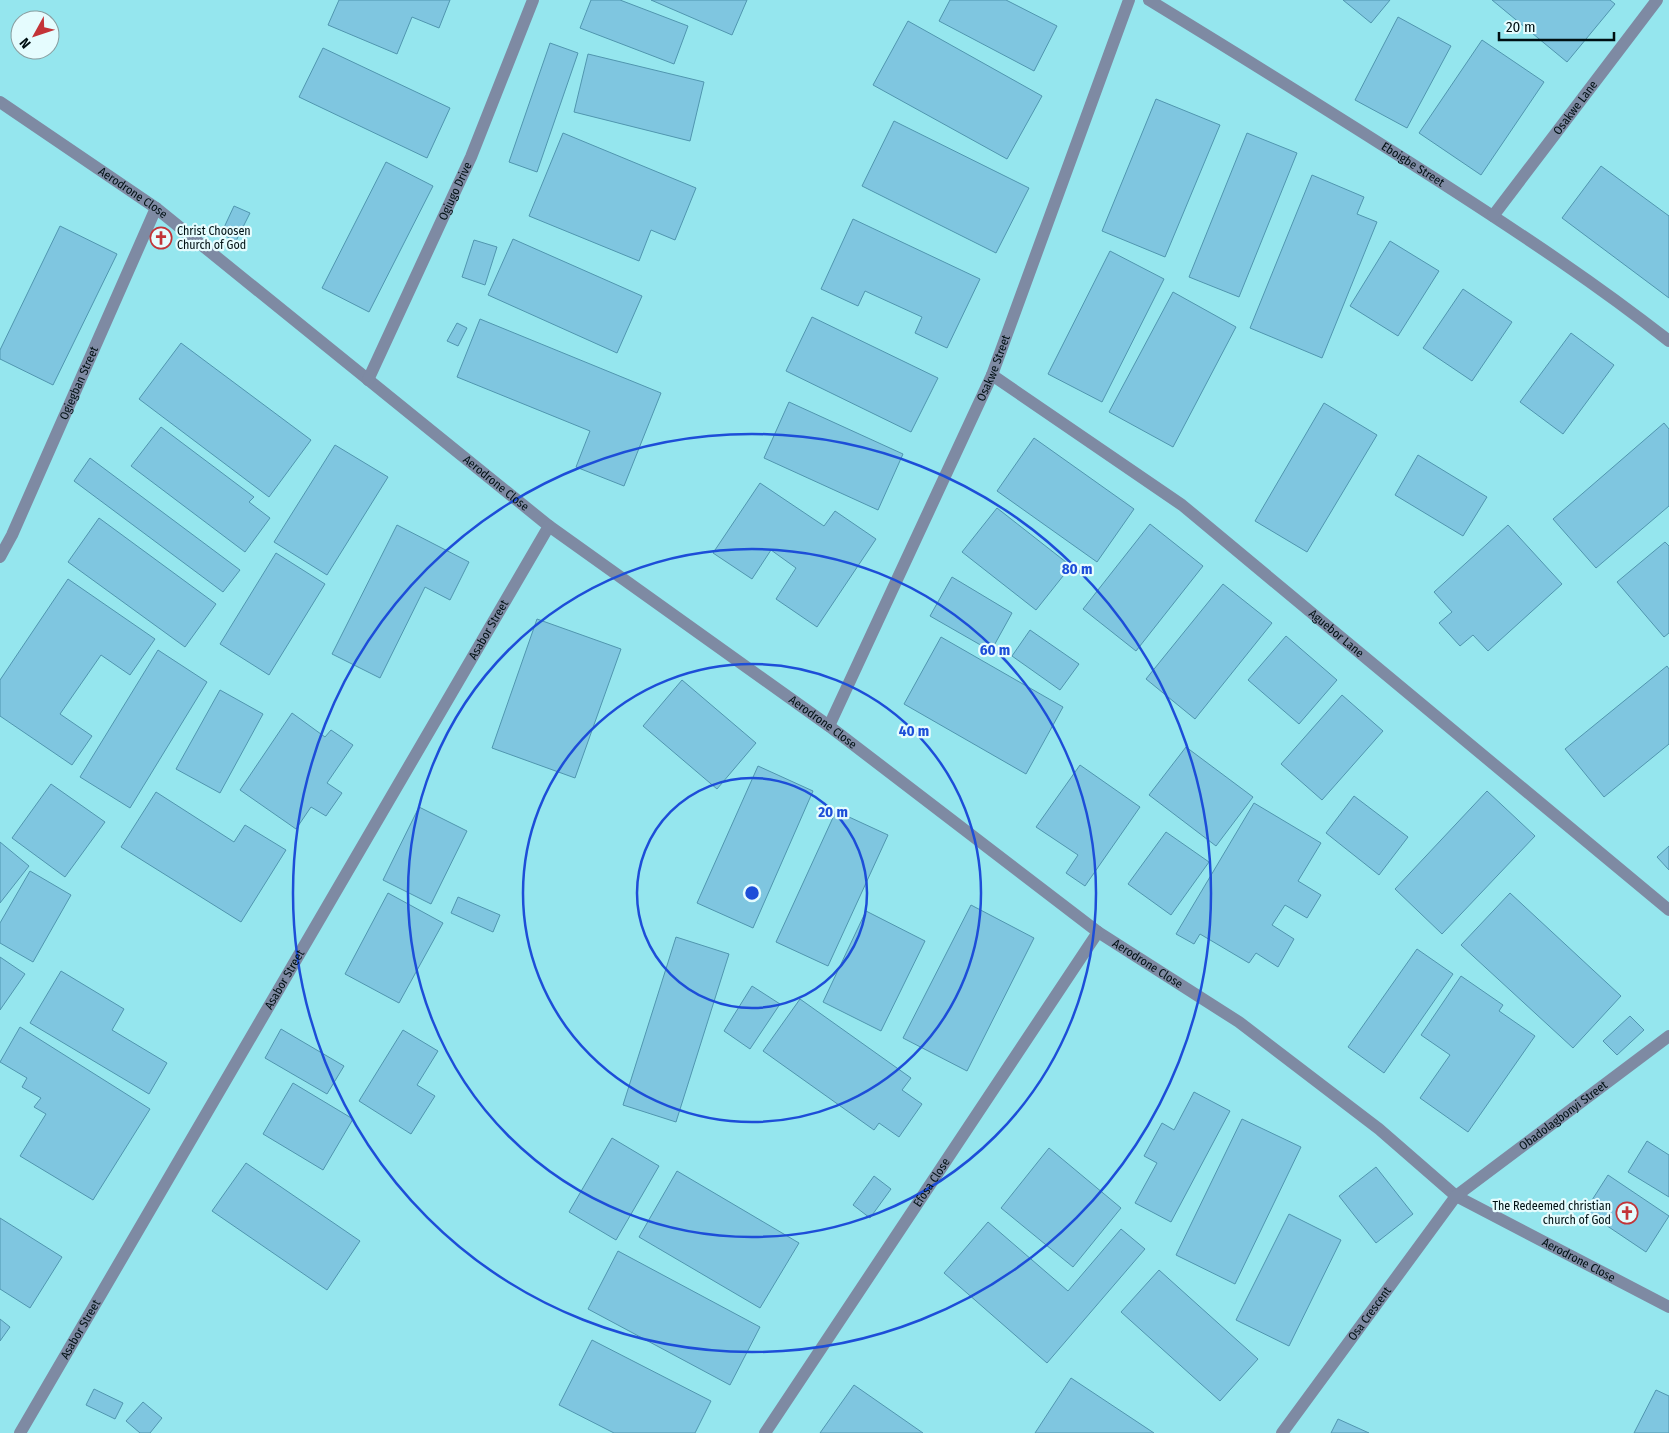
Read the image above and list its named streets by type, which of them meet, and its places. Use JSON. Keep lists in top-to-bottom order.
{
  "streets": {
    "street": [
      "Osakwe Lane",
      "Eboigbe Street",
      "Ogiugo Drive",
      "Aerodrone Close",
      "Osakwe Street",
      "Ogiegban Street",
      "Asabor Street",
      "Aguebor Lane",
      "Obadolagbonyi Street",
      "Efosa Close",
      "Osa Crescent"
    ]
  },
  "crossings": [
    ["Osakwe Lane", "Eboigbe Street"],
    ["Ogiugo Drive", "Aerodrone Close"],
    ["Aerodrone Close", "Osakwe Street"],
    ["Aerodrone Close", "Ogiegban Street"],
    ["Aerodrone Close", "Asabor Street"],
    ["Aerodrone Close", "Obadolagbonyi Street"],
    ["Aerodrone Close", "Efosa Close"],
    ["Aerodrone Close", "Osa Crescent"],
    ["Osakwe Street", "Aguebor Lane"],
    ["Obadolagbonyi Street", "Osa Crescent"]
  ],
  "places": {
    "church": ["Christ Choosen Church of God", "The Redeemed christian church of God"]
  },
  "scale_bar": "20 m",
  "north": "bottom left",
  "rings": [
    "80 m",
    "60 m",
    "40 m",
    "20 m"
  ]
}
